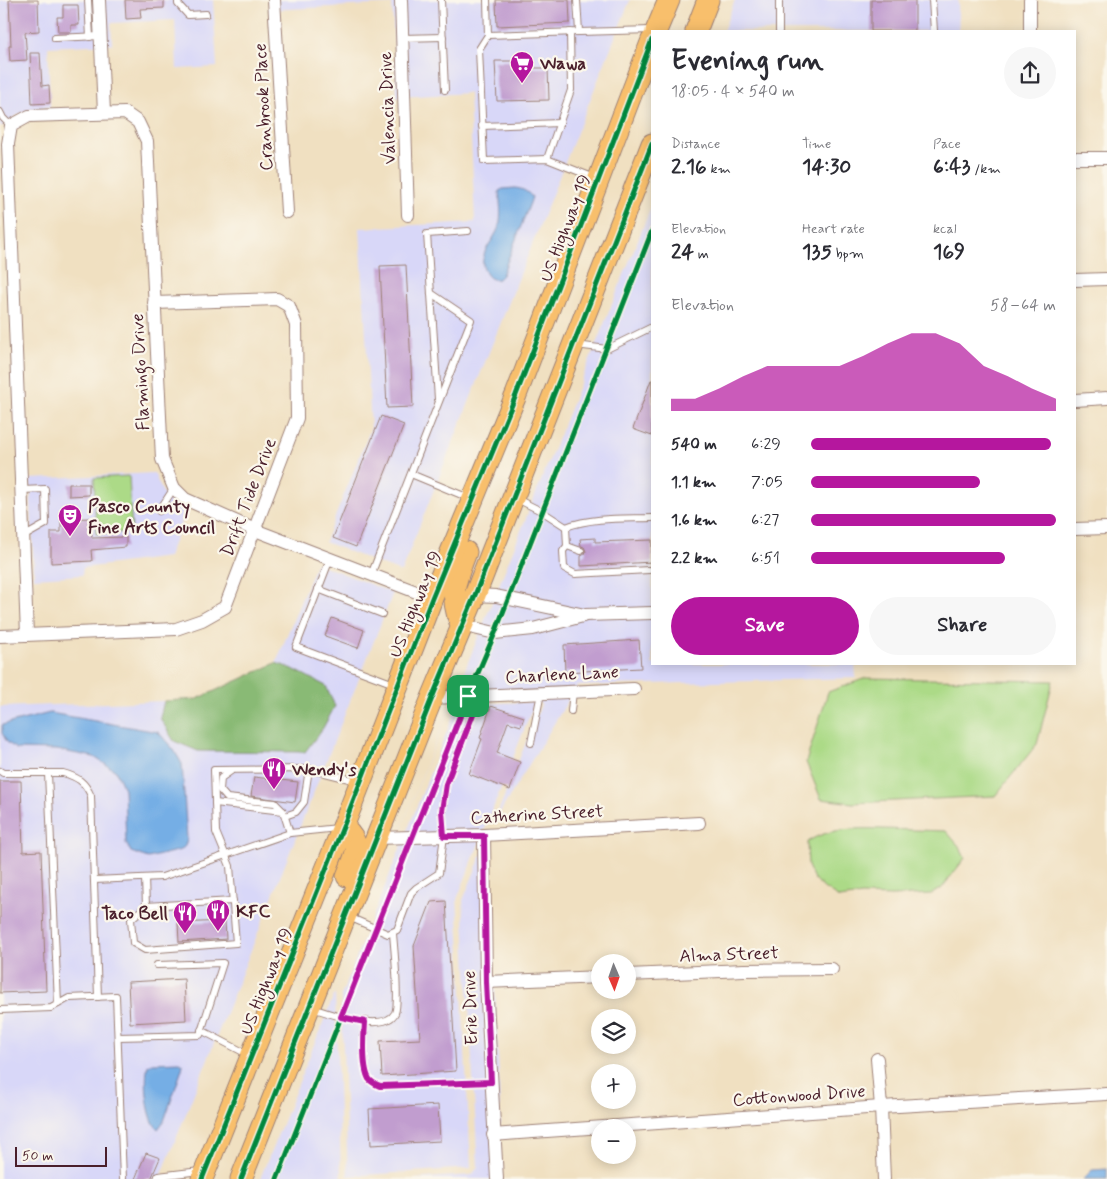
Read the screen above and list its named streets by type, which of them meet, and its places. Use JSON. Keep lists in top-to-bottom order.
{
  "streets": {
    "highway": ["US Highway 19"],
    "street": [
      "Cranbrook Place",
      "Valencia Drive",
      "Flamingo Drive",
      "Drift Tide Drive",
      "Charlene Lane",
      "Catherine Street",
      "Alma Street",
      "Erie Drive",
      "Cottonwood Drive"
    ]
  },
  "crossings": [
    ["US Highway 19", "Flamingo Drive"],
    ["Flamingo Drive", "Drift Tide Drive"],
    ["Catherine Street", "Erie Drive"],
    ["Erie Drive", "Cottonwood Drive"]
  ],
  "places": {
    "supermarket": ["Wawa"],
    "theatre": ["Pasco County Fine Arts Council"],
    "restaurant": ["Wendy's", "KFC", "Taco Bell"]
  },
  "scale_bar": "50 m",
  "north": "bottom",
  "page": {
    "heading": ["Evening run", "18:05 · 4 × 540 m"],
    "stats": [
      ["Distance", "2.16 km"],
      ["Time", "14:30"],
      ["Pace", "6:43 /km"],
      ["Elevation", "24 m"],
      ["Heart rate", "135 bpm"],
      ["kcal", "169"]
    ],
    "chart": ["Elevation", "58–64 m"],
    "list": [
      {
        "name": "540 m",
        "note": "6:29"
      },
      {
        "name": "1.1 km",
        "note": "7:05"
      },
      {
        "name": "1.6 km",
        "note": "6:27"
      },
      {
        "name": "2.2 km",
        "note": "6:51"
      }
    ],
    "buttons": ["Save", "Share"],
    "map_buttons": ["+", "−"],
    "scale": "50 m"
  }
}
